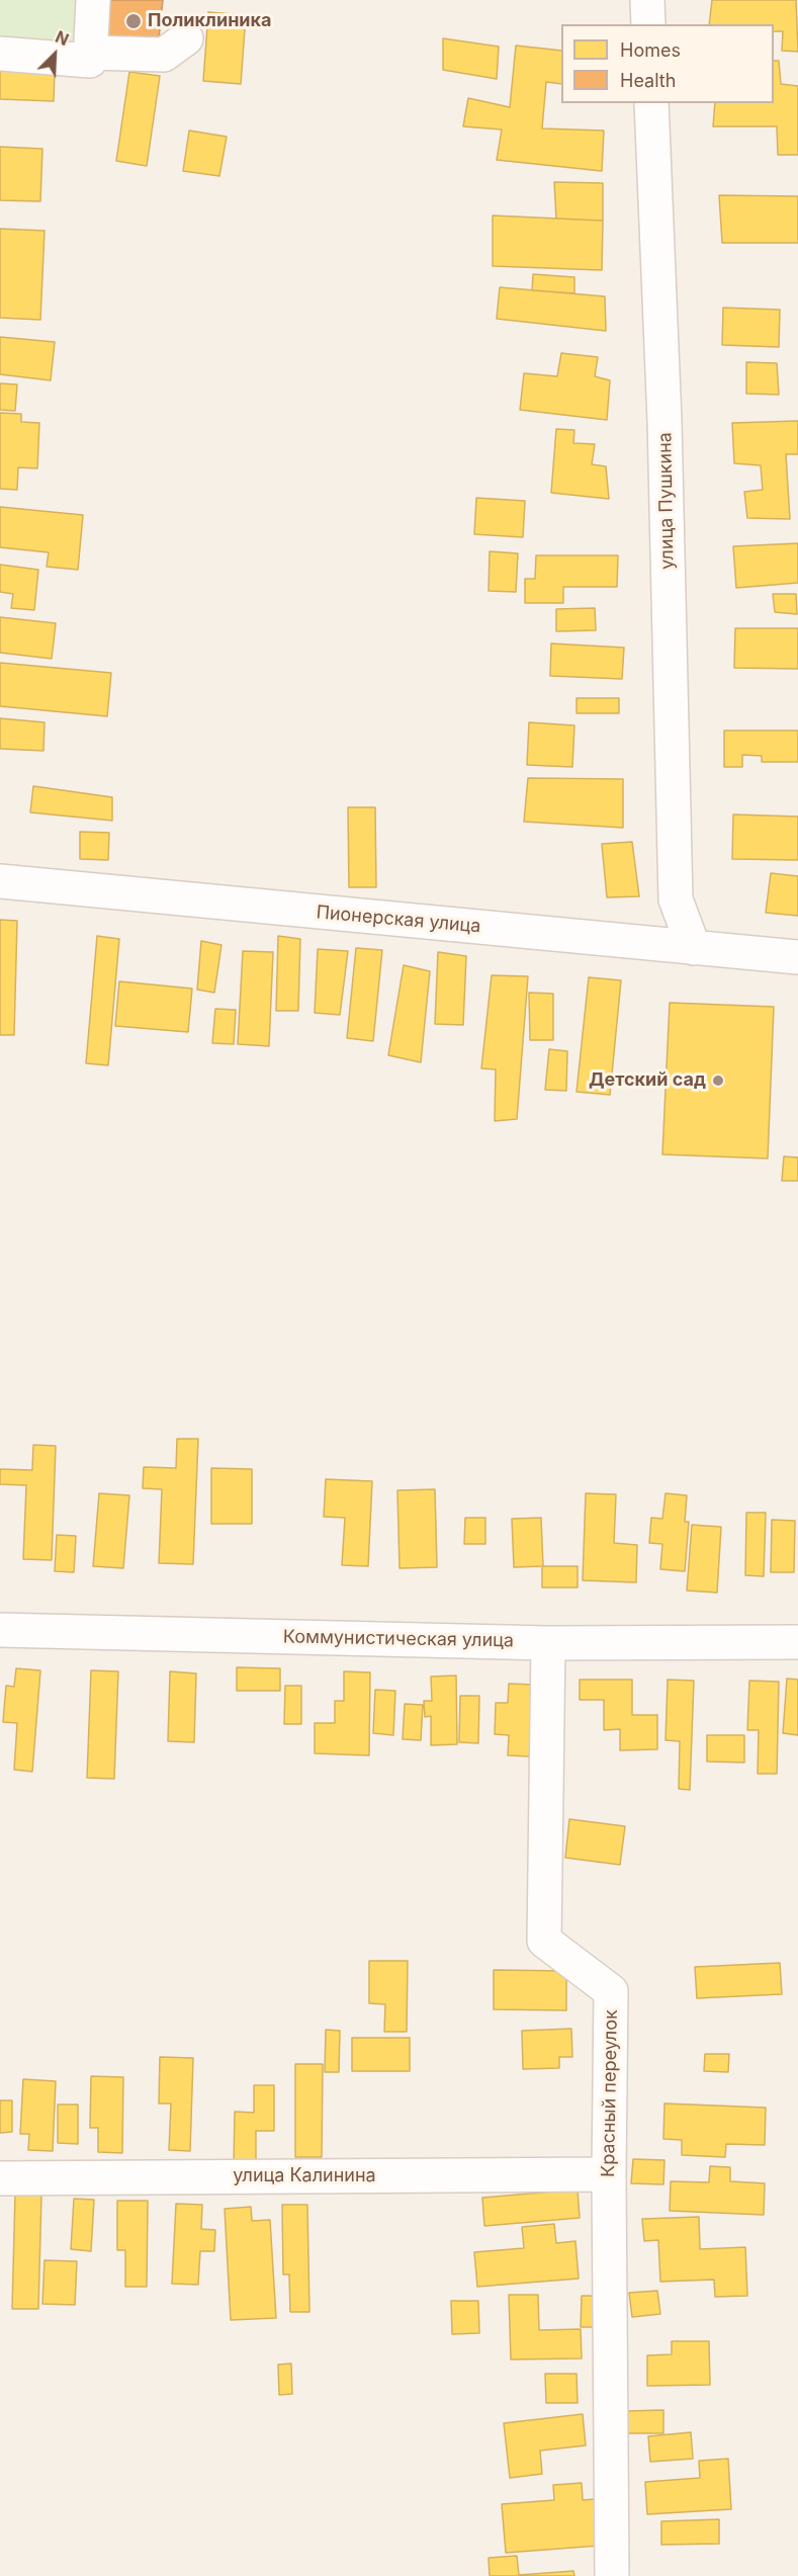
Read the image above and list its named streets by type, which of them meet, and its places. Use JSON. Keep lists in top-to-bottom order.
{
  "streets": {
    "street": [
      "улица Пушкина",
      "Пионерская улица",
      "Коммунистическая улица",
      "Красный переулок",
      "улица Калинина"
    ]
  },
  "crossings": [
    ["улица Пушкина", "Пионерская улица"],
    ["Коммунистическая улица", "Красный переулок"],
    ["Красный переулок", "улица Калинина"]
  ],
  "places": ["Поликлиника", "Детский сад"],
  "legend": ["Homes", "Health"],
  "north": "top right"
}
